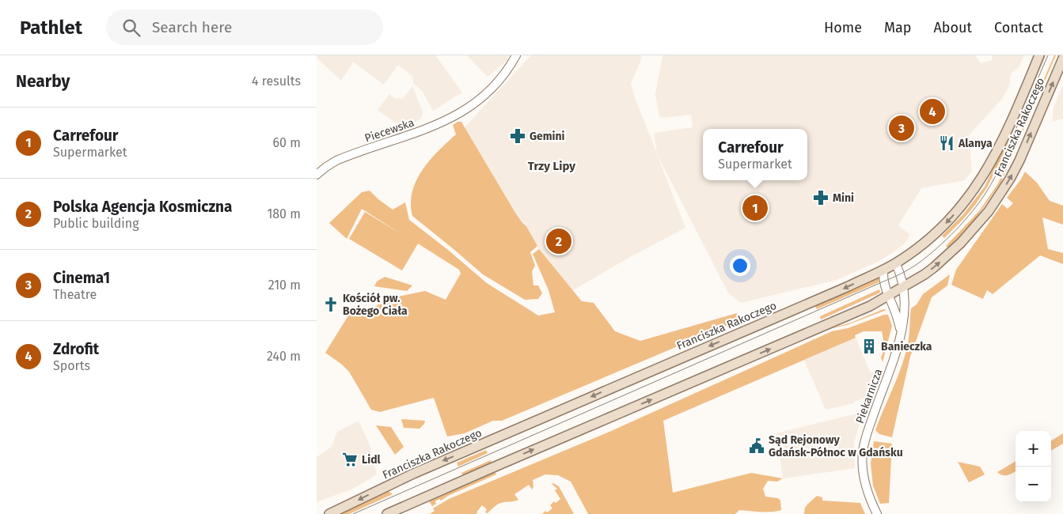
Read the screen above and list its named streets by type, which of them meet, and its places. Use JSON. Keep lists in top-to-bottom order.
{
  "streets": {
    "main road": ["Franciszka Rakoczego"],
    "street": ["Piecewska", "Piekarnicza"]
  },
  "crossings": [
    ["Franciszka Rakoczego", "Piekarnicza"]
  ],
  "districts": ["Trzy Lipy"],
  "places": {
    "pharmacy": ["Gemini", "Mini"],
    "restaurant": ["Alanya"],
    "church": ["Kościół pw. Bożego Ciała"],
    "building": ["Banieczka"],
    "public building": ["Sąd Rejonowy Gdańsk-Północ w Gdańsku"],
    "supermarket": ["Lidl"]
  },
  "page": {
    "header": "Pathlet",
    "search": "Search here",
    "nav": [
      "Home",
      "Map",
      "About",
      "Contact"
    ],
    "heading": ["Nearby", "4 results"],
    "pins": [
      "4",
      "3",
      "1",
      "2"
    ],
    "list": [
      {
        "mark": "1",
        "name": "Carrefour",
        "note": "Supermarket",
        "value": "60 m"
      },
      {
        "mark": "2",
        "name": "Polska Agencja Kosmiczna",
        "note": "Public building",
        "value": "180 m"
      },
      {
        "mark": "3",
        "name": "Cinema1",
        "note": "Theatre",
        "value": "210 m"
      },
      {
        "mark": "4",
        "name": "Zdrofit",
        "note": "Sports",
        "value": "240 m"
      }
    ],
    "popup": ["Carrefour", "Supermarket"],
    "map_buttons": ["+", "−"]
  }
}
